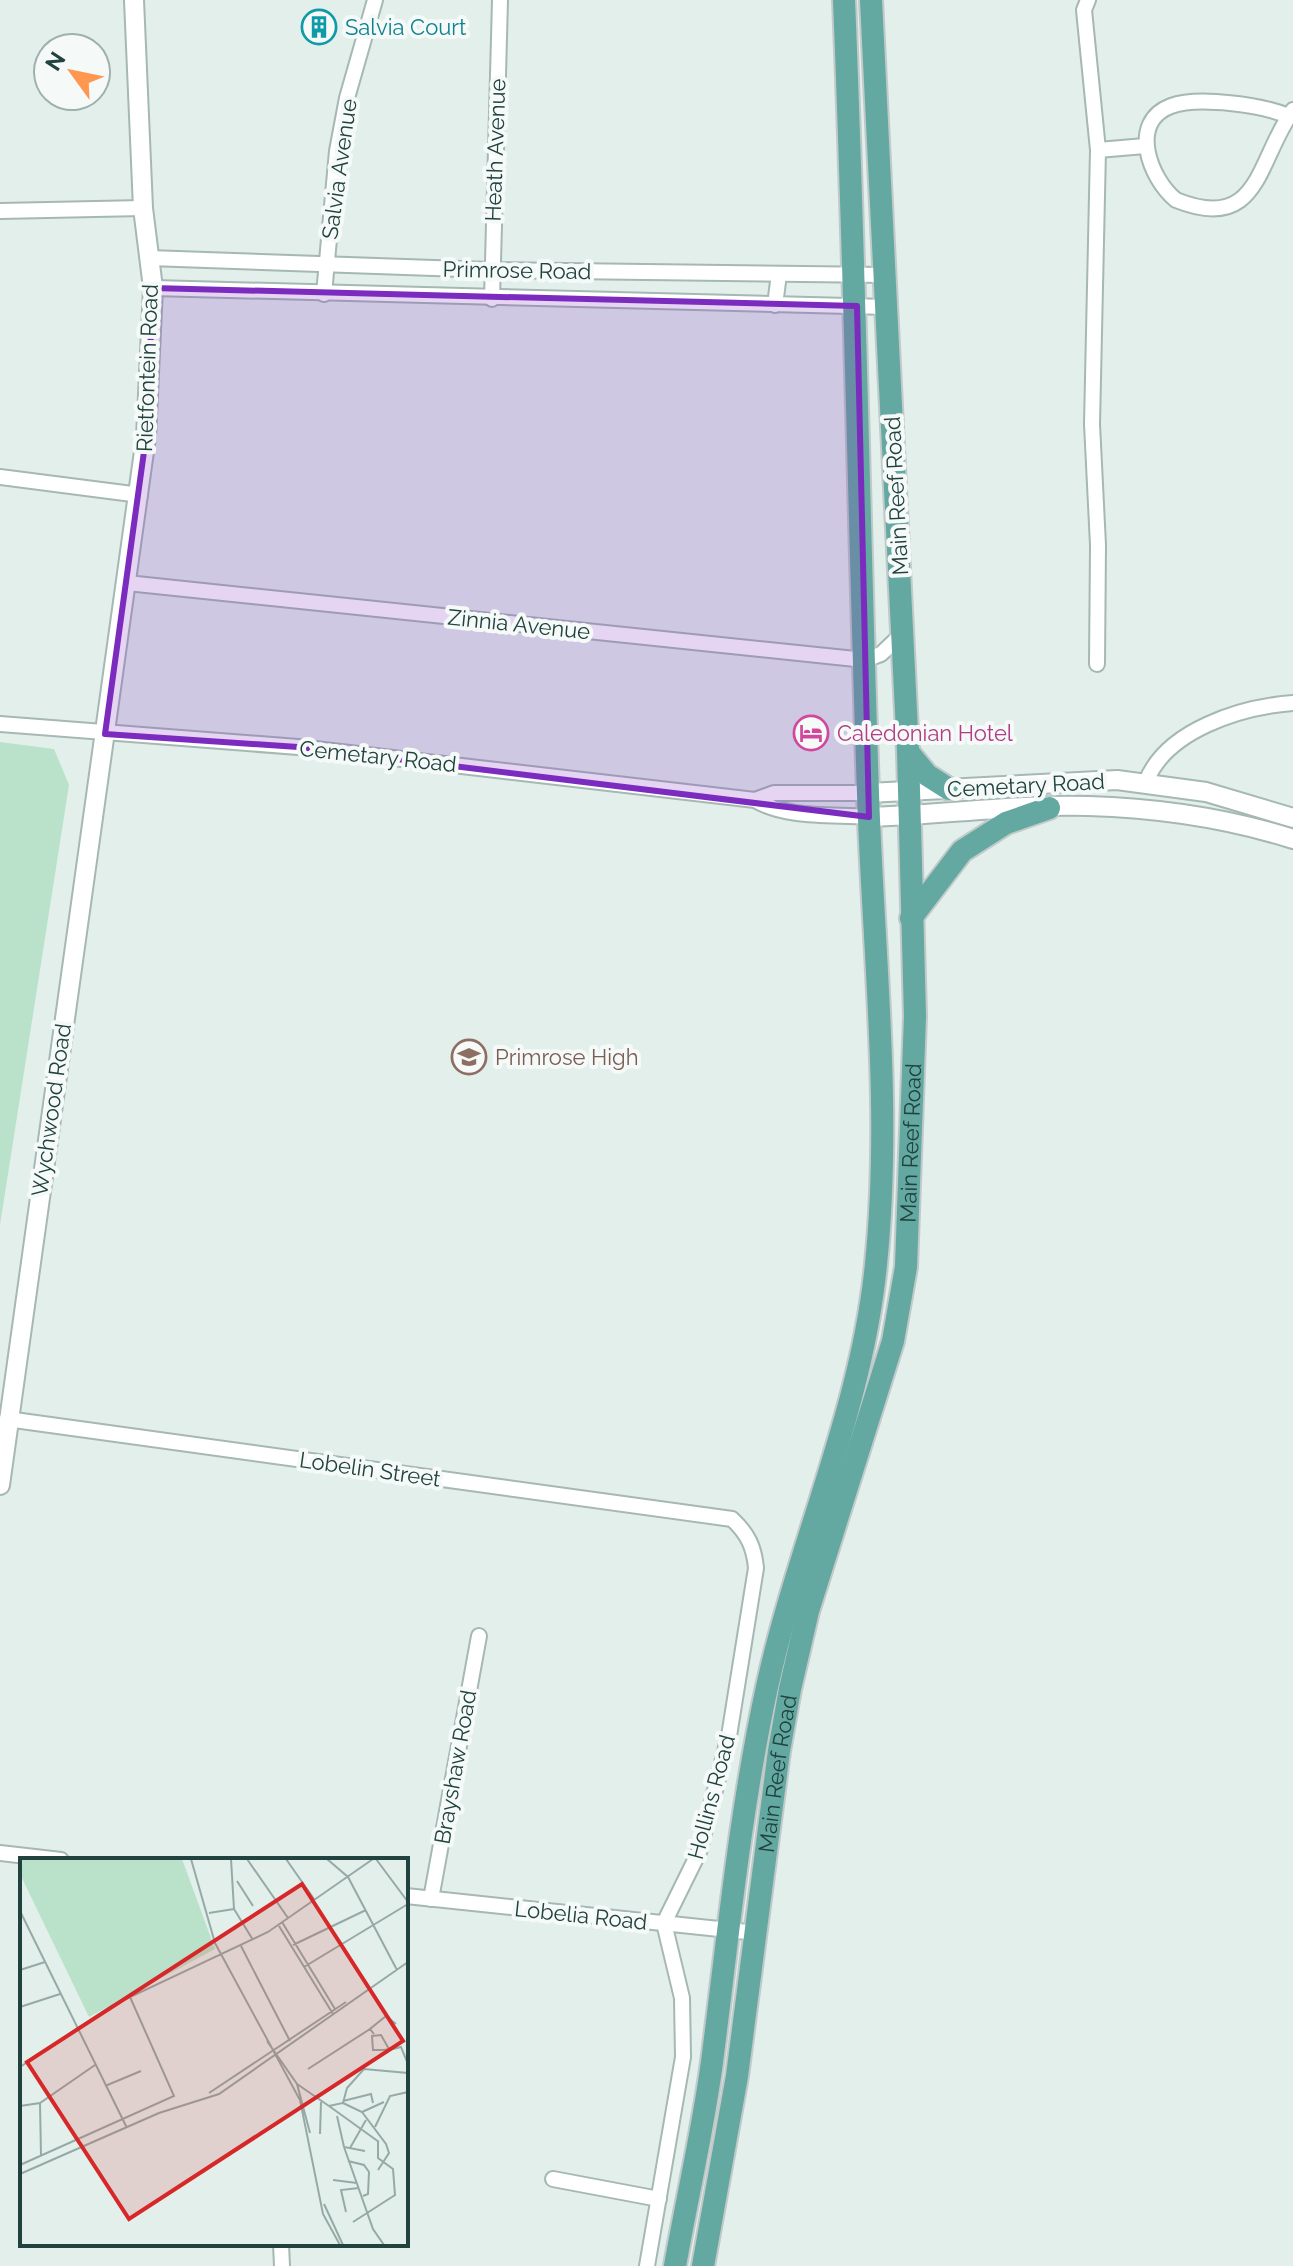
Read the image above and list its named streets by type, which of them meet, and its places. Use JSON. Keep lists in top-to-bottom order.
{
  "streets": {
    "main road": ["Main Reef Road"],
    "street": [
      "Heath Avenue",
      "Salvia Avenue",
      "Primrose Road",
      "Rietfontein Road",
      "Zinnia Avenue",
      "Cemetary Road",
      "Wychwood Road",
      "Lobelin Street",
      "Brayshaw Road",
      "Hollins Road",
      "Lobelia Road"
    ]
  },
  "crossings": [
    ["Heath Avenue", "Primrose Road"],
    ["Salvia Avenue", "Primrose Road"],
    ["Primrose Road", "Rietfontein Road"],
    ["Primrose Road", "Main Reef Road"],
    ["Rietfontein Road", "Zinnia Avenue"],
    ["Rietfontein Road", "Cemetary Road"],
    ["Rietfontein Road", "Wychwood Road"],
    ["Main Reef Road", "Zinnia Avenue"],
    ["Main Reef Road", "Cemetary Road"],
    ["Main Reef Road", "Lobelia Road"],
    ["Cemetary Road", "Wychwood Road"],
    ["Wychwood Road", "Lobelin Street"],
    ["Lobelin Street", "Hollins Road"],
    ["Brayshaw Road", "Lobelia Road"],
    ["Hollins Road", "Lobelia Road"]
  ],
  "places": {
    "building": ["Salvia Court"],
    "hotel": ["Caledonian Hotel"],
    "school or university": ["Primrose High"]
  },
  "north": "top left"
}
